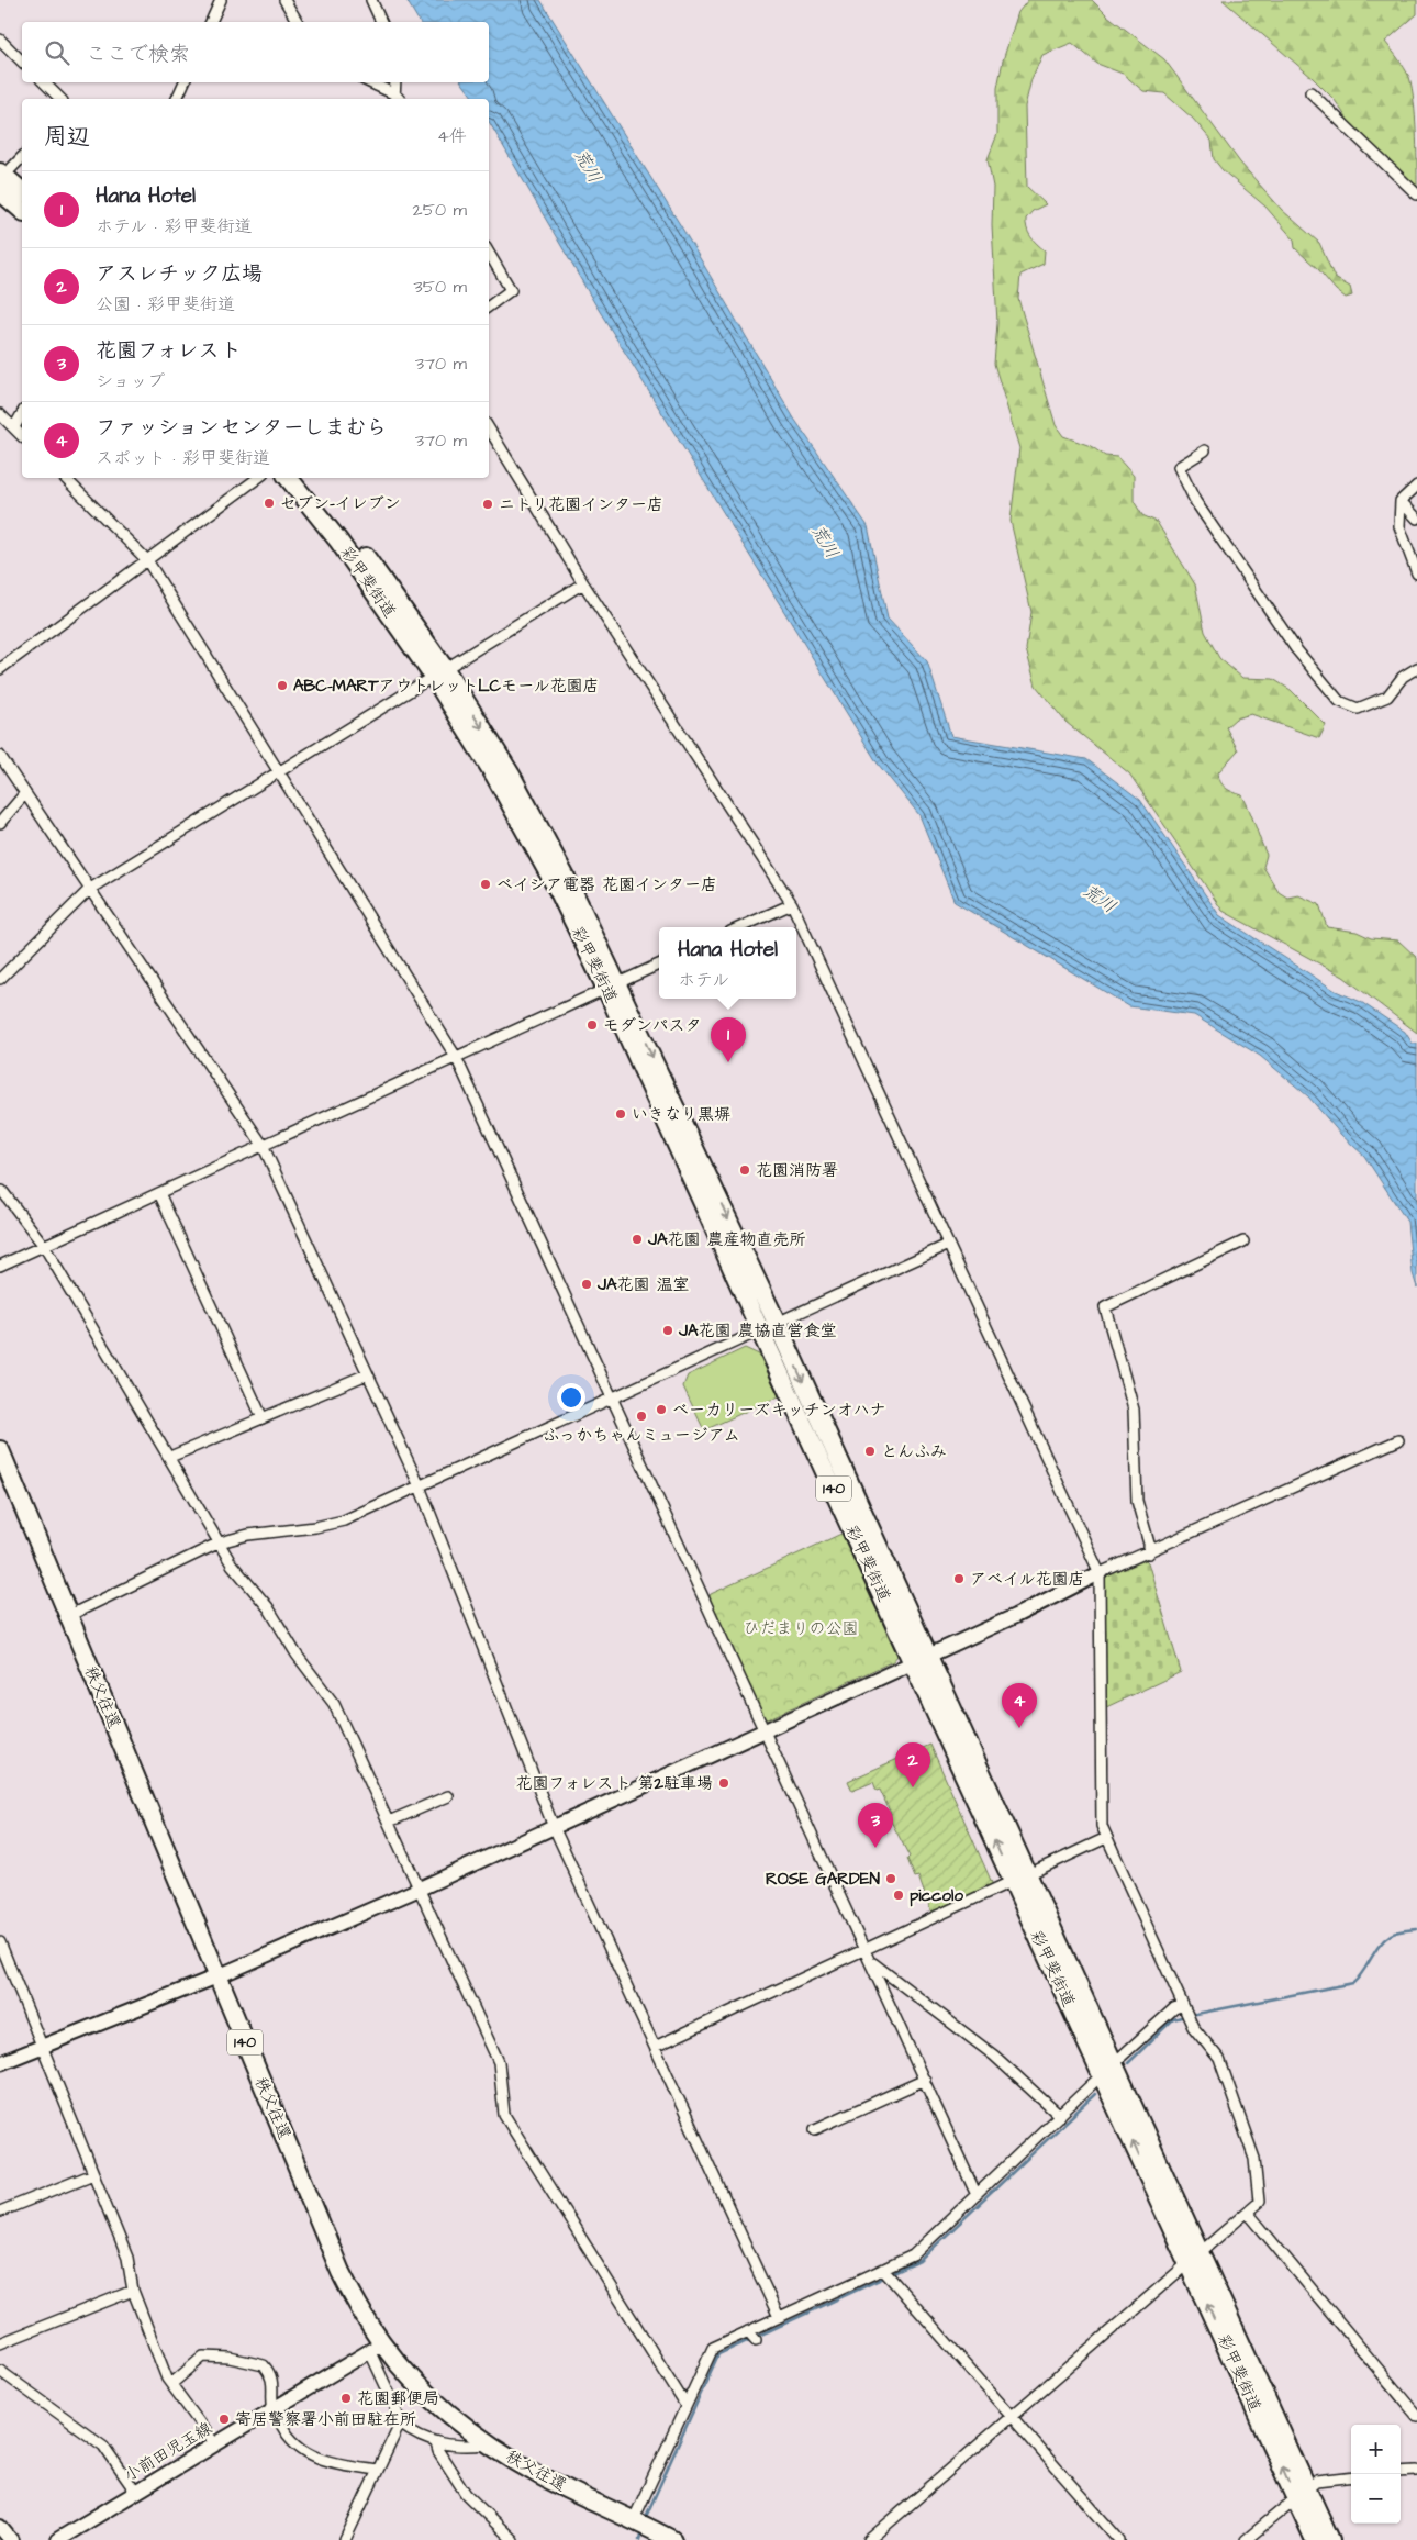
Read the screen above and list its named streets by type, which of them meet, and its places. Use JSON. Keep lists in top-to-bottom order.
{
  "streets": {
    "highway": ["彩甲斐街道", "140", "秩父往還"],
    "street": ["小前田児玉線"]
  },
  "crossings": [
    ["秩父往還", "小前田児玉線"]
  ],
  "water": ["荒川"],
  "parks": ["ひだまりの公園"],
  "places": [
    "セブン-イレブン",
    "ニトリ花園インター店",
    "ABC-MARTアウトレットLCモール花園店",
    "ベイシア電器 花園インター店",
    "モダンパスタ",
    "いきなり黒塀",
    "花園消防署",
    "JA花園 農産物直売所",
    "JA花園 温室",
    "JA花園 農協直営食堂",
    "ベーカリーズキッチンオハナ",
    "ふっかちゃんミュージアム",
    "とんふみ",
    "アベイル花園店",
    "花園フォレスト 第2駐車場",
    "ROSE GARDEN",
    "piccolo",
    "花園郵便局",
    "寄居警察署小前田駐在所"
  ],
  "page": {
    "search": "ここで検索",
    "heading": ["周辺", "4件"],
    "list": [
      {
        "mark": "1",
        "name": "Hana Hotel",
        "note": "ホテル · 彩甲斐街道",
        "value": "250 m"
      },
      {
        "mark": "2",
        "name": "アスレチック広場",
        "note": "公園 · 彩甲斐街道",
        "value": "350 m"
      },
      {
        "mark": "3",
        "name": "花園フォレスト",
        "note": "ショップ",
        "value": "370 m"
      },
      {
        "mark": "4",
        "name": "ファッションセンターしまむら",
        "note": "スポット · 彩甲斐街道",
        "value": "370 m"
      }
    ],
    "popup": ["Hana Hotel", "ホテル"],
    "pins": [
      "1",
      "4",
      "2",
      "3"
    ],
    "map_buttons": ["+", "−"]
  }
}
